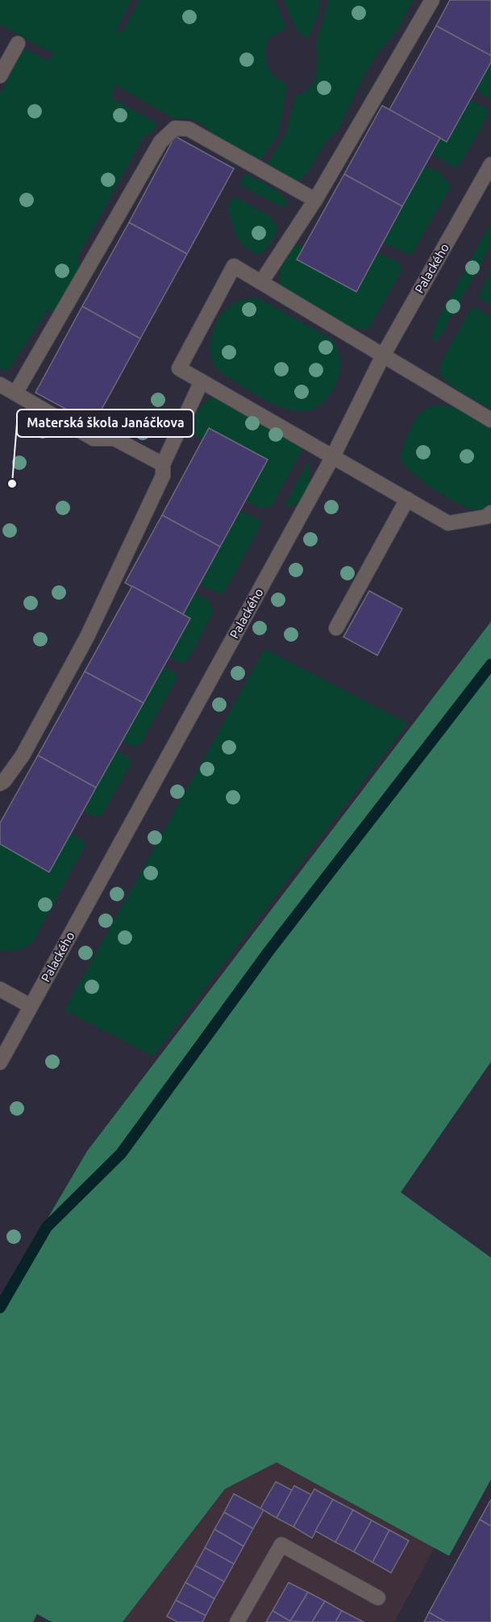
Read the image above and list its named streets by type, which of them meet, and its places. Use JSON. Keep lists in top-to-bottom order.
{
  "streets": {
    "street": ["Palackého"]
  },
  "places": ["Materská škola Janáčkova"]
}
